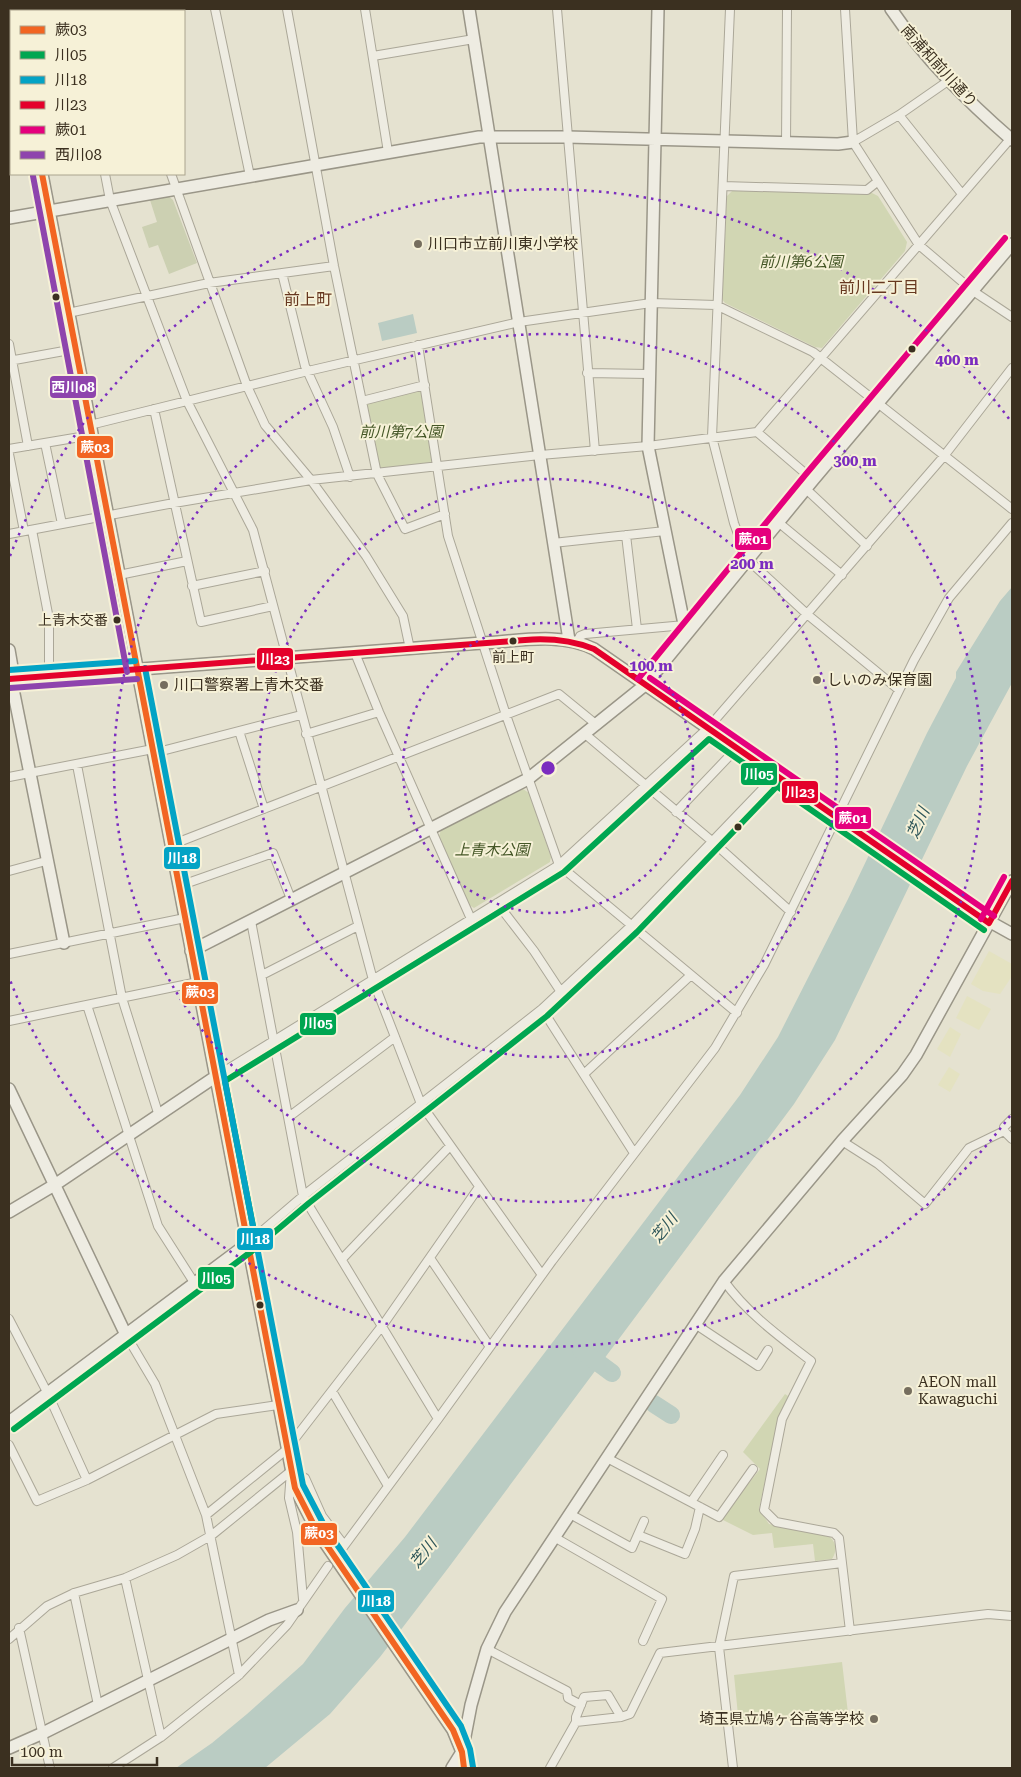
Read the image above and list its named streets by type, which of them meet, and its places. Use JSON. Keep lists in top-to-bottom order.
{
  "streets": {
    "street": ["南浦和前川通り"]
  },
  "districts": ["前川二丁目", "前上町"],
  "water": ["芝川"],
  "parks": ["前川第6公園", "前川第7公園", "上青木公園"],
  "places": [
    "川口市立前川東小学校",
    "上青木交番",
    "前上町",
    "しいのみ保育園",
    "川口警察署上青木交番",
    "AEON mall Kawaguchi",
    "埼玉県立鳩ヶ谷高等学校"
  ],
  "lines": [
    "transit line 蕨03",
    "transit line 西川08",
    "transit line 蕨01",
    "transit line 川23",
    "transit line 川18",
    "transit line 川05"
  ],
  "legend": [
    "蕨03",
    "川05",
    "川18",
    "川23",
    "蕨01",
    "西川08"
  ],
  "scale_bar": "100 m",
  "rings": [
    "400 m",
    "300 m",
    "200 m",
    "100 m"
  ]
}
